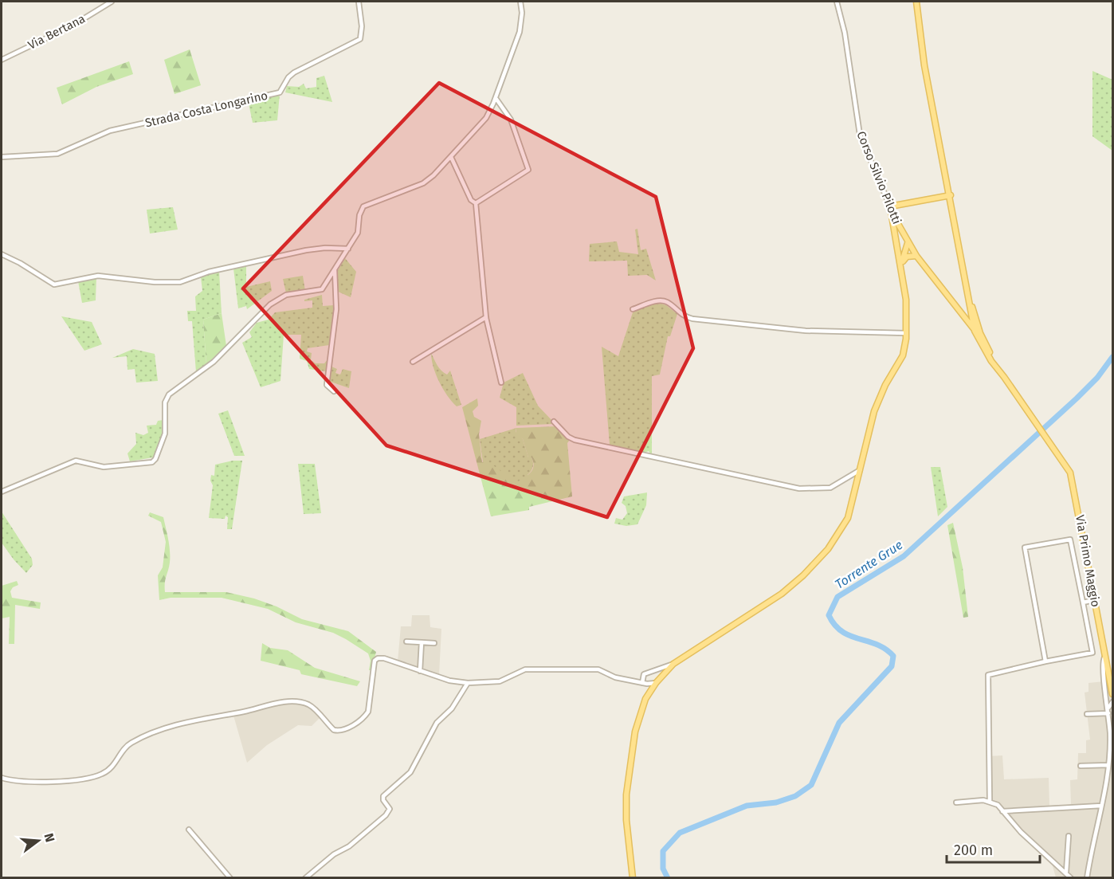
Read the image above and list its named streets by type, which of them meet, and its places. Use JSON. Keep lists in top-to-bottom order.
{
  "streets": {
    "main road": ["Corso Silvio Pilotti", "Via Primo Maggio"],
    "street": ["Via Bertana", "Strada Costa Longarino"]
  },
  "crossings": [
    ["Corso Silvio Pilotti", "Via Primo Maggio"]
  ],
  "water": ["Torrente Grue"],
  "scale_bar": "200 m",
  "north": "right"
}
